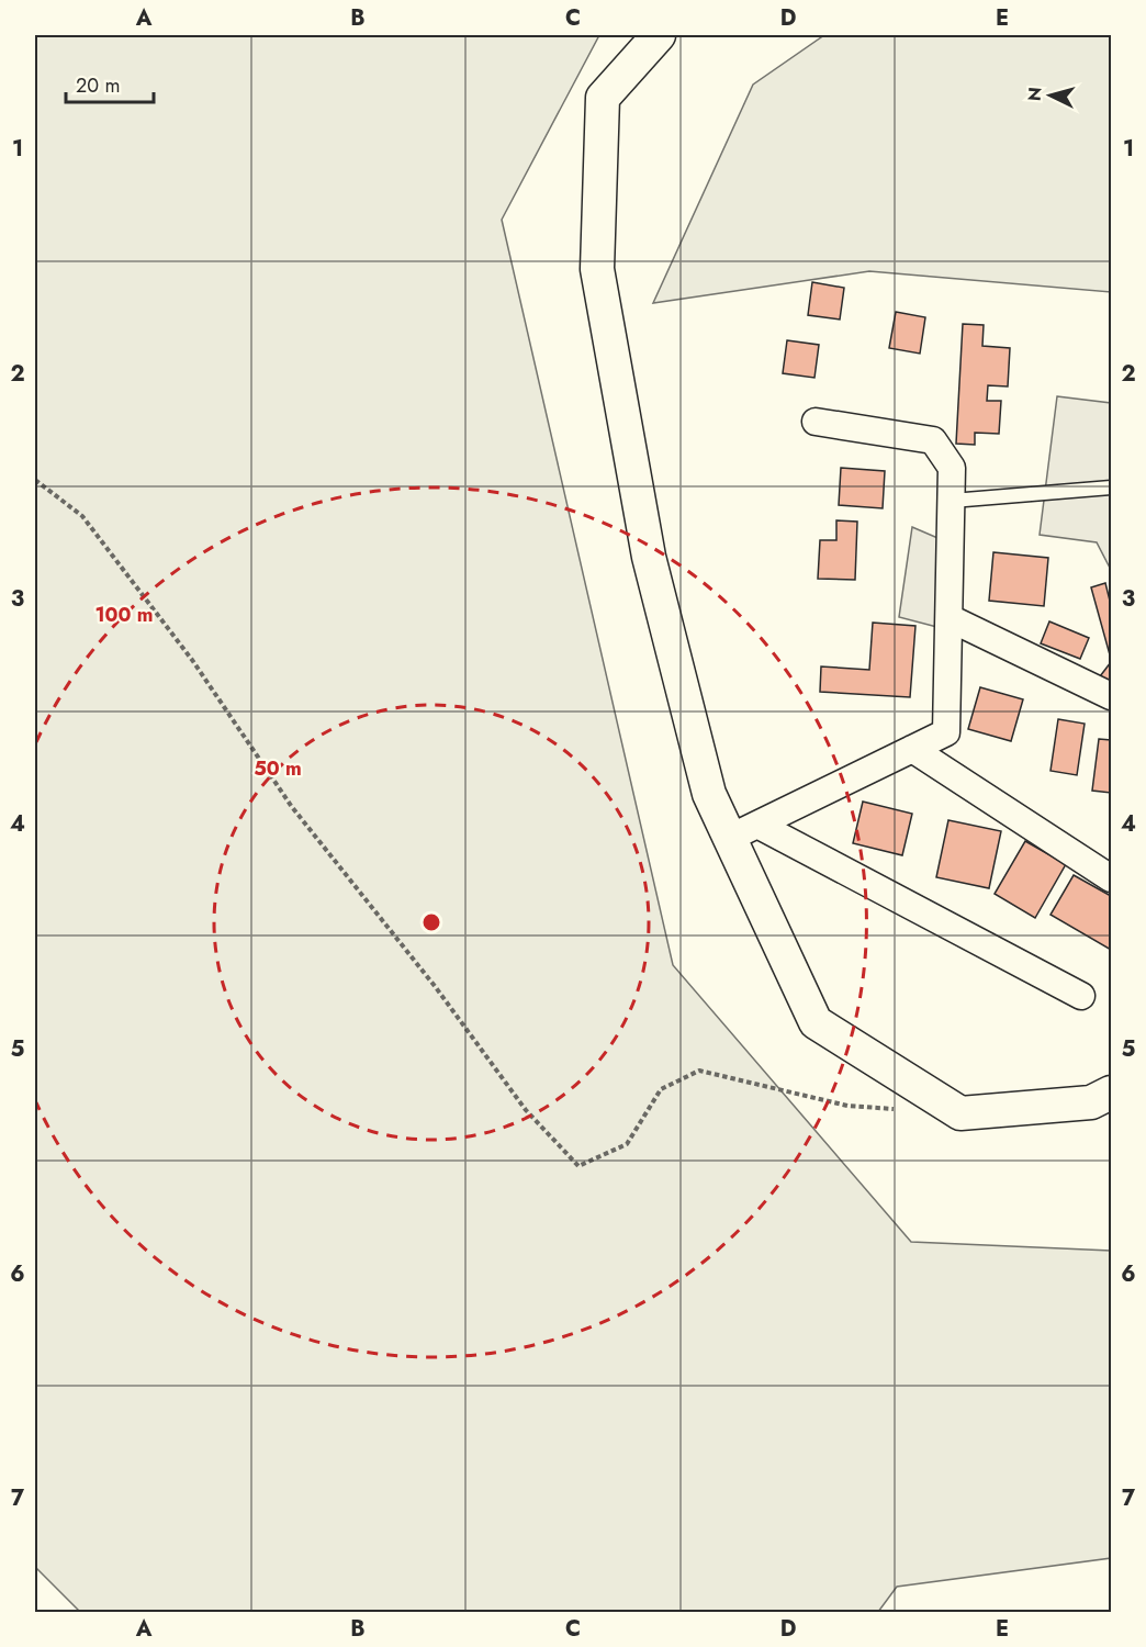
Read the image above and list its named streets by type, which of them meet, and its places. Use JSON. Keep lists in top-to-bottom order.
{
  "scale_bar": "20 m",
  "north": "left",
  "grid": {
    "columns": [
      "A",
      "B",
      "C",
      "D",
      "E"
    ],
    "rows": [
      "1",
      "2",
      "3",
      "4",
      "5",
      "6",
      "7"
    ]
  },
  "rings": ["100 m", "50 m"]
}
